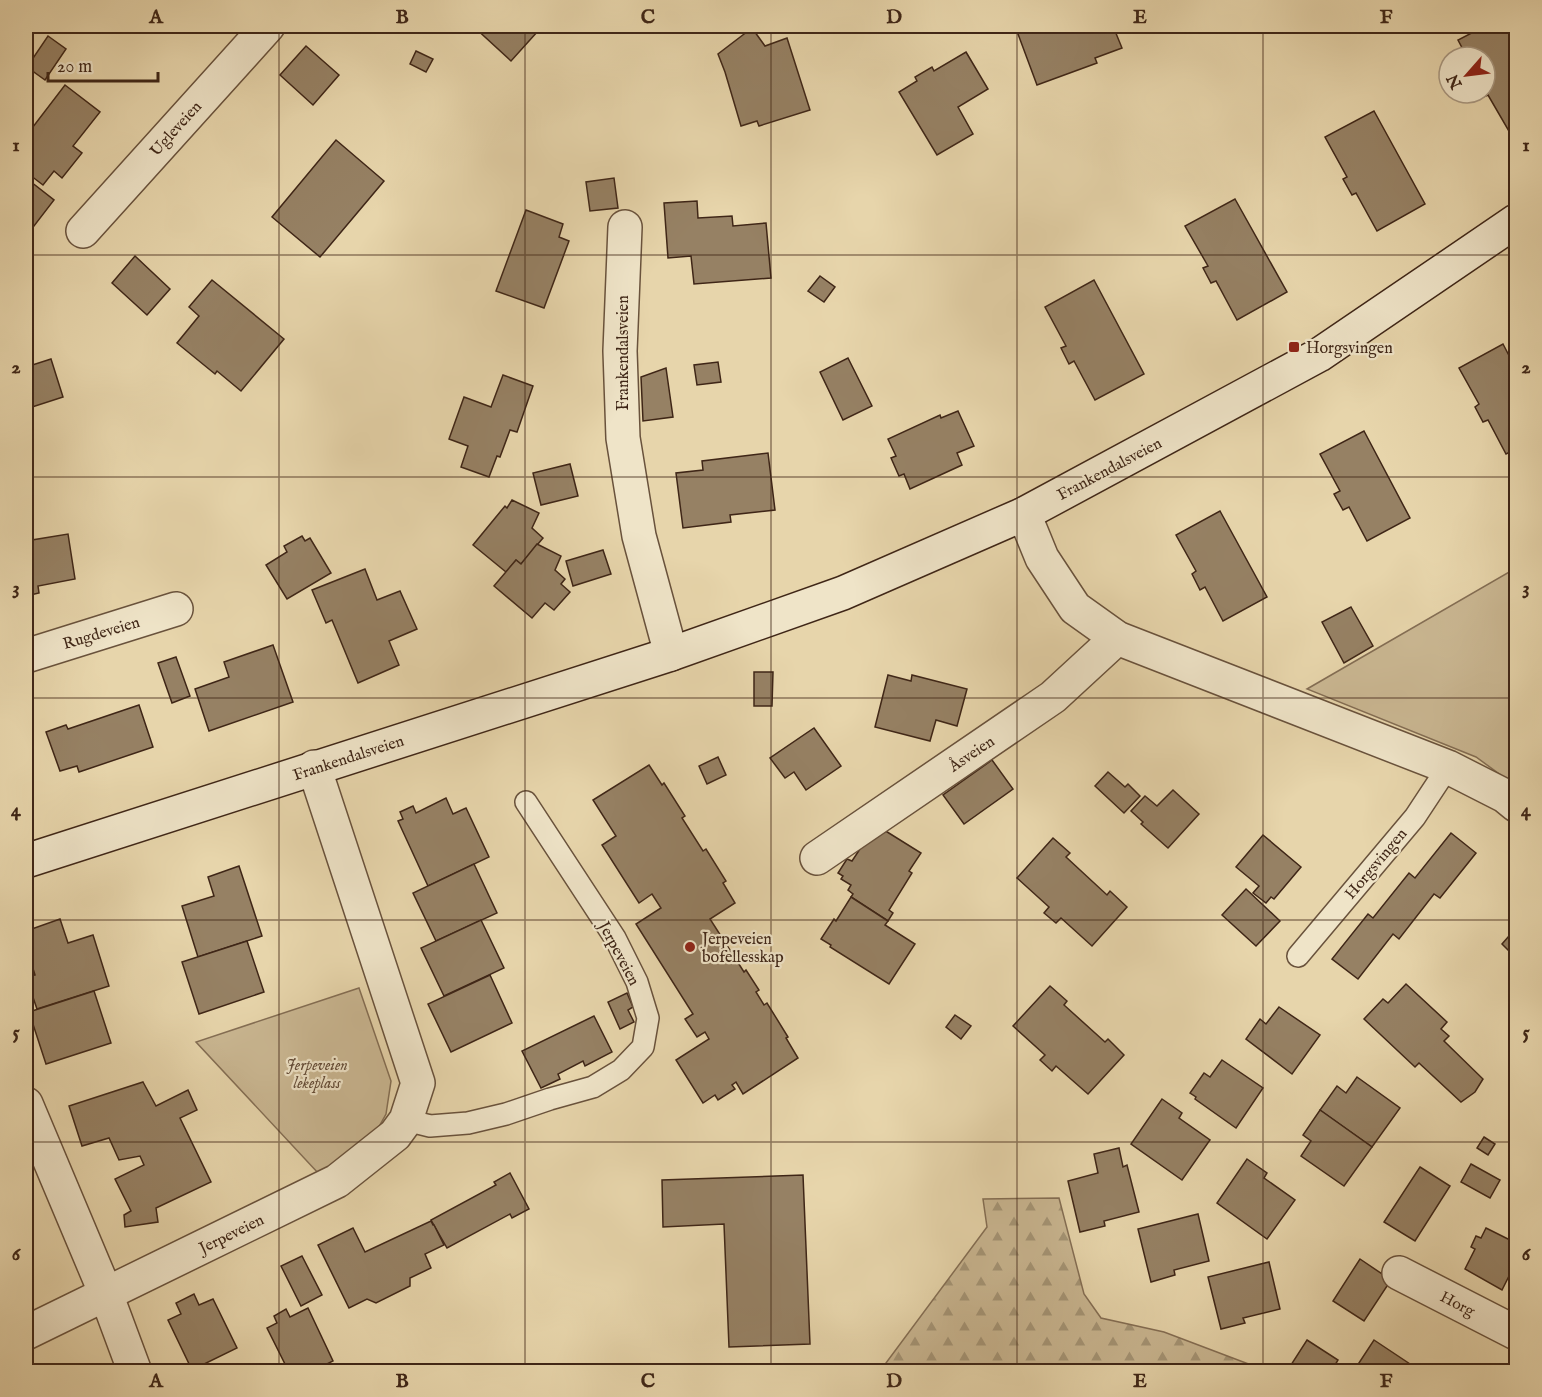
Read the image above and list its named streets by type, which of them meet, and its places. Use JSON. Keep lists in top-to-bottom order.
{
  "streets": {
    "street": [
      "Ugleveien",
      "Frankendalsveien",
      "Rugdeveien",
      "Åsveien",
      "Jerpeveien",
      "Horg"
    ],
    "lane": ["Horgsvingen"]
  },
  "crossings": [
    ["Frankendalsveien", "Jerpeveien"]
  ],
  "parks": ["Jerpeveien lekeplass"],
  "places": {
    "transit": ["Horgsvingen"],
    "other": ["Jerpeveien bofellesskap"]
  },
  "scale_bar": "20 m",
  "north": "bottom left",
  "grid": {
    "columns": [
      "A",
      "B",
      "C",
      "D",
      "E",
      "F"
    ],
    "rows": [
      "1",
      "2",
      "3",
      "4",
      "5",
      "6"
    ]
  }
}
